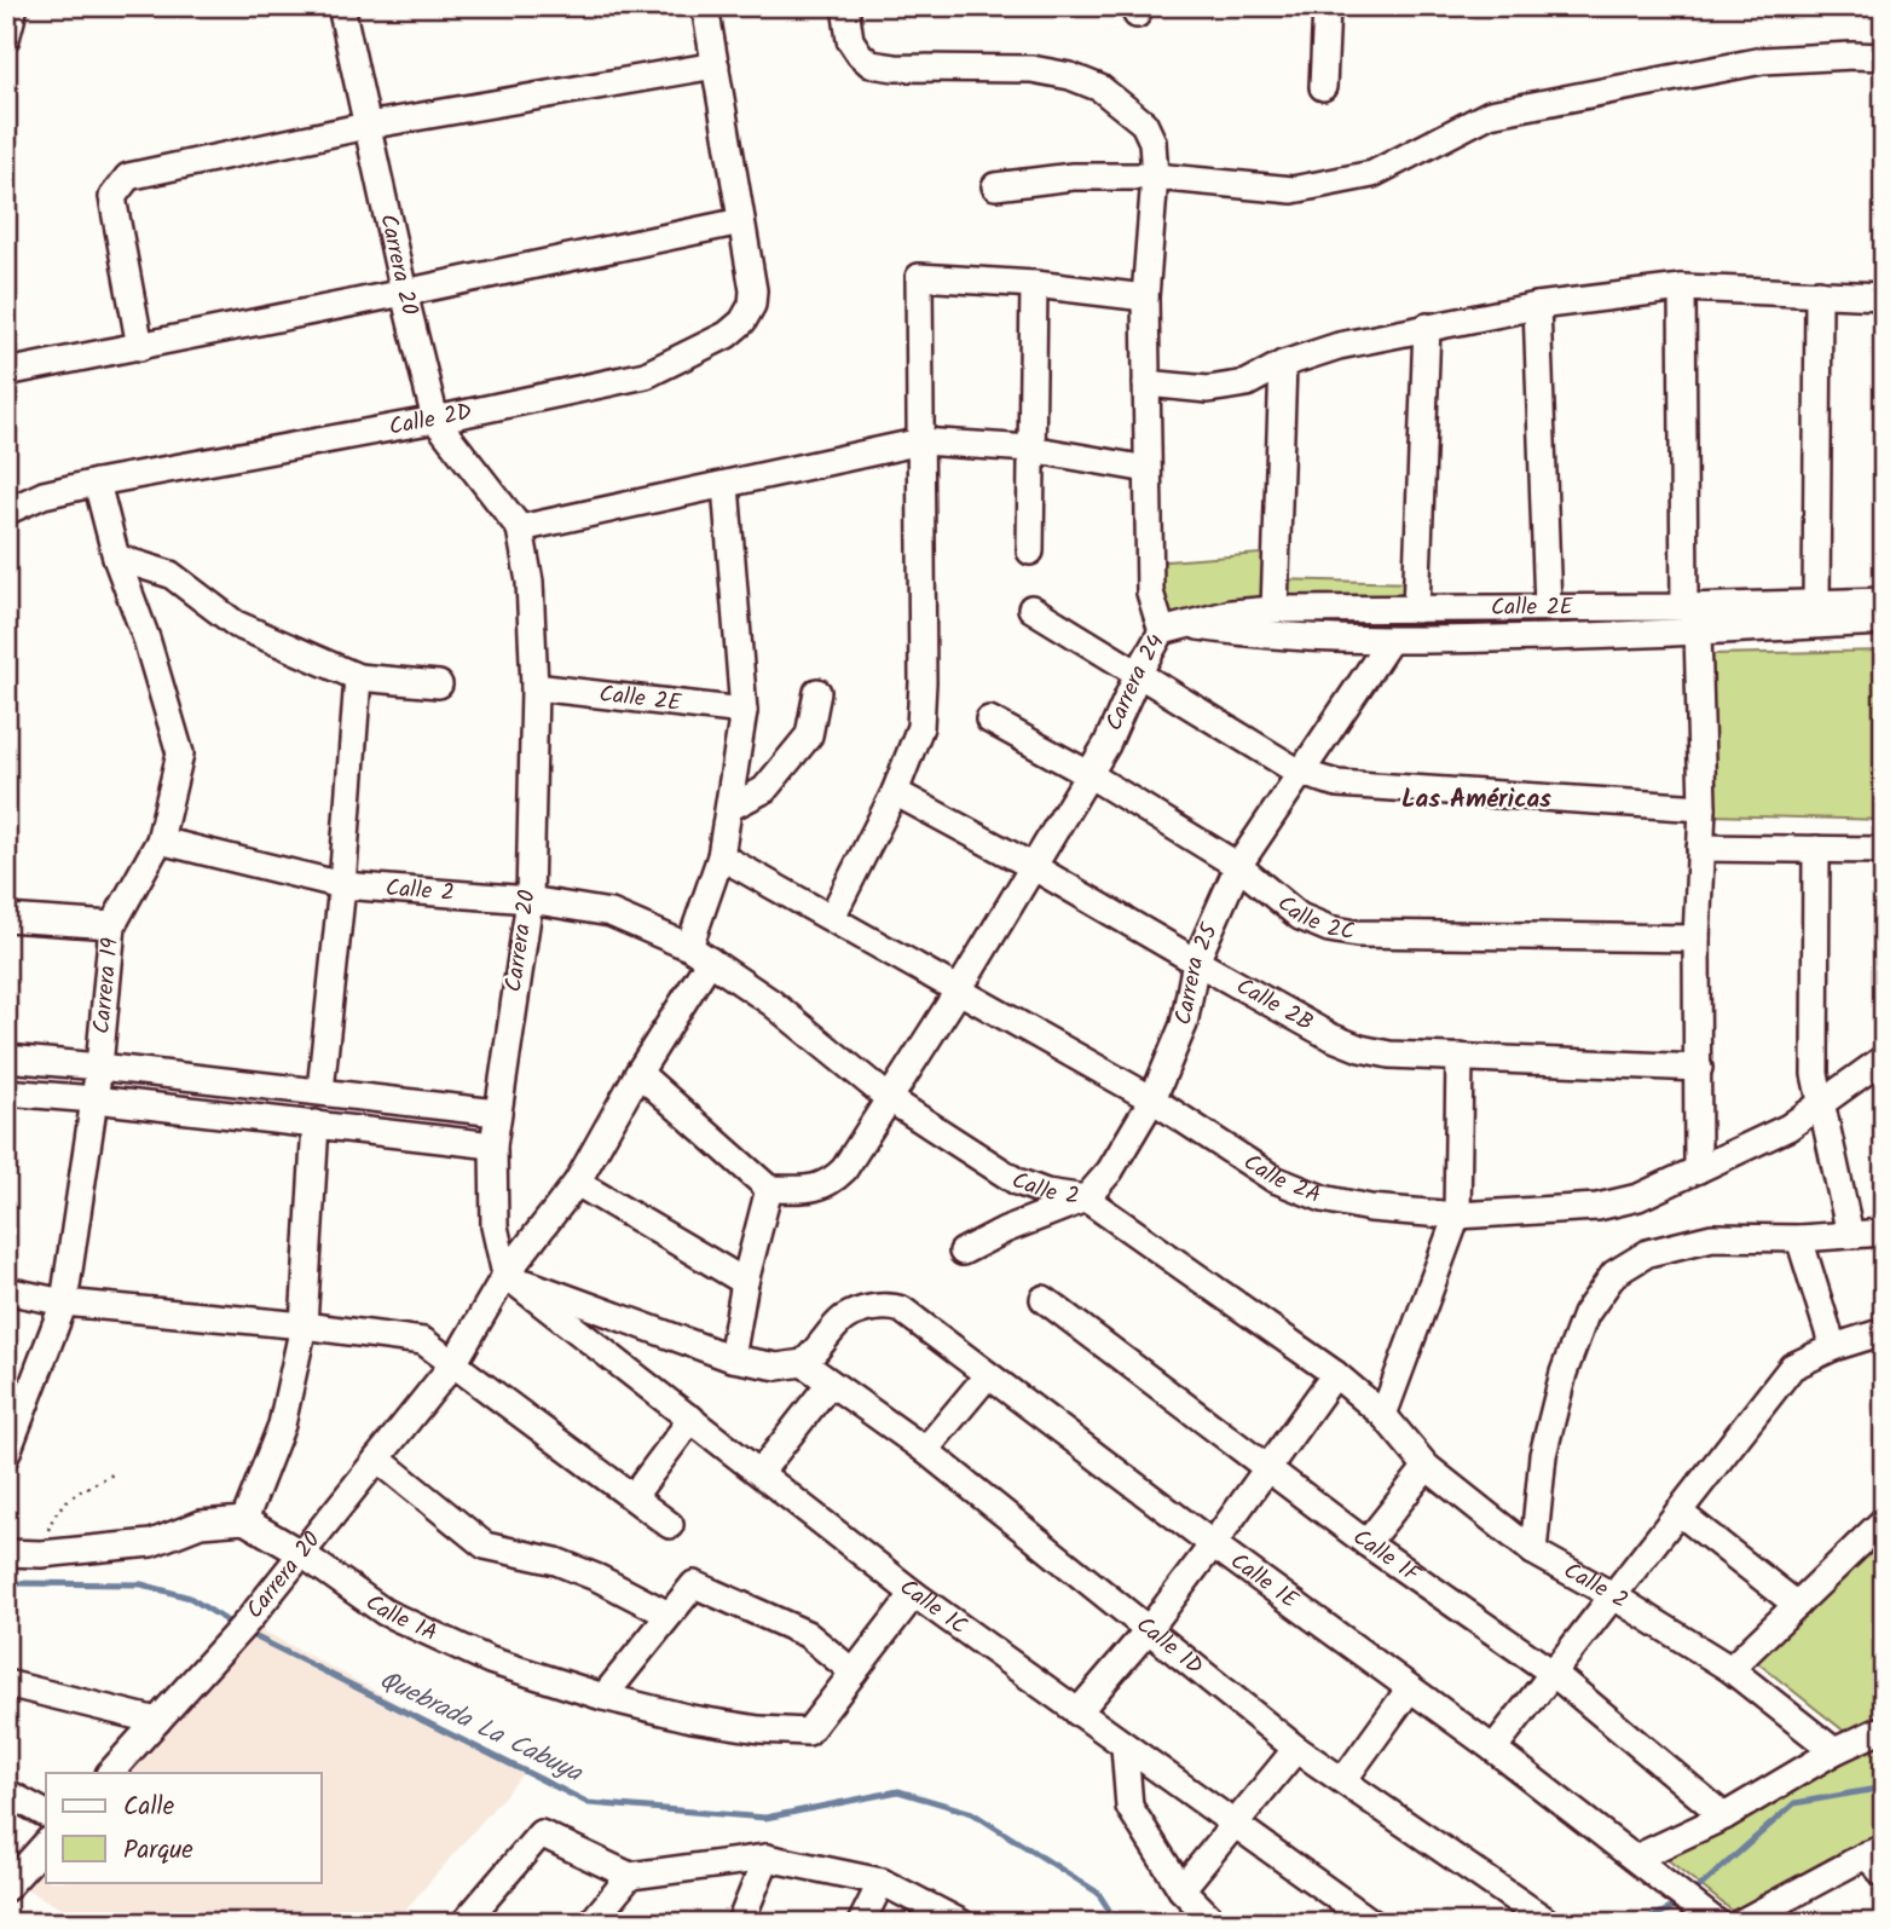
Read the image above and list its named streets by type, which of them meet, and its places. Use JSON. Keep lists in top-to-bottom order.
{
  "streets": {
    "street": [
      "Carrera 20",
      "Calle 2D",
      "Calle 2E",
      "Carrera 24",
      "Calle 2",
      "Calle 2C",
      "Carrera 25",
      "Carrera 19",
      "Calle 2B",
      "Calle 2A",
      "Calle 1F",
      "Calle 1E",
      "Calle 1C",
      "Calle 1A",
      "Calle 1D"
    ]
  },
  "crossings": [
    ["Carrera 20", "Calle 2D"],
    ["Carrera 20", "Calle 2E"],
    ["Carrera 20", "Calle 2"],
    ["Carrera 20", "Calle 1C"],
    ["Carrera 20", "Calle 1A"],
    ["Calle 2D", "Carrera 19"],
    ["Calle 2E", "Carrera 24"],
    ["Calle 2E", "Carrera 25"],
    ["Carrera 24", "Calle 2"],
    ["Carrera 24", "Calle 2C"],
    ["Carrera 24", "Calle 2B"],
    ["Carrera 24", "Calle 2A"],
    ["Calle 2", "Carrera 25"],
    ["Calle 2", "Carrera 19"],
    ["Calle 2C", "Carrera 25"],
    ["Carrera 25", "Calle 2B"],
    ["Carrera 25", "Calle 2A"],
    ["Calle 1E", "Calle 1D"]
  ],
  "districts": ["Las Américas"],
  "water": ["Quebrada La Cabuya"],
  "legend": ["Calle", "Parque"]
}
